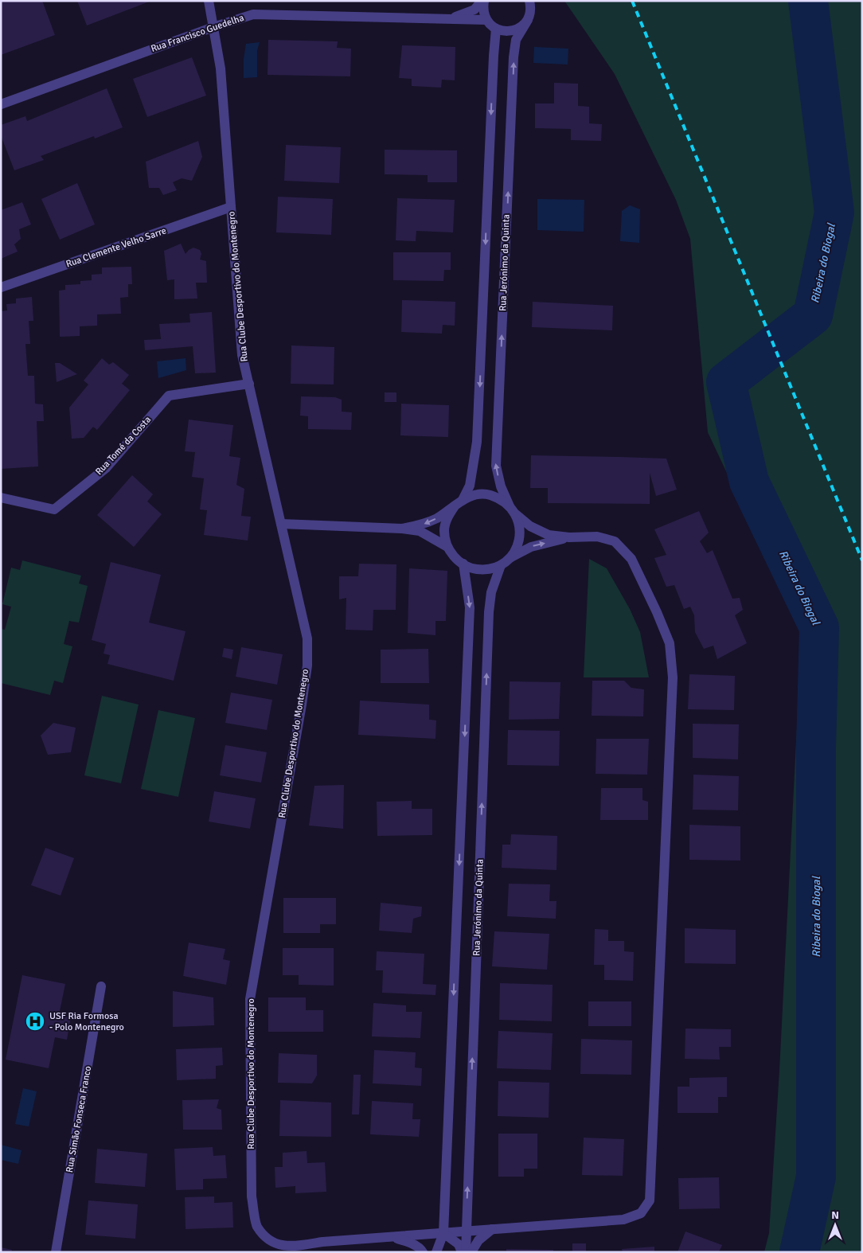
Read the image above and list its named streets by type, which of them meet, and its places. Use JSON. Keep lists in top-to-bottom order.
{
  "streets": {
    "street": [
      "Rua Francisco Guedelha",
      "Rua Clemente Velho Sarre",
      "Rua Jerónimo da Quinta",
      "Rua Clube Desportivo do Montenegro",
      "Rua Tomé da Costa",
      "Rua Simão Fonseca Franco"
    ]
  },
  "crossings": [
    ["Rua Francisco Guedelha", "Rua Clube Desportivo do Montenegro"],
    ["Rua Clemente Velho Sarre", "Rua Clube Desportivo do Montenegro"],
    ["Rua Jerónimo da Quinta", "Rua Clube Desportivo do Montenegro"],
    ["Rua Clube Desportivo do Montenegro", "Rua Tomé da Costa"]
  ],
  "water": ["Ribeira do Biogal"],
  "places": {
    "hospital": ["USF Ria Formosa - Polo Montenegro"]
  },
  "north": "top"
}
